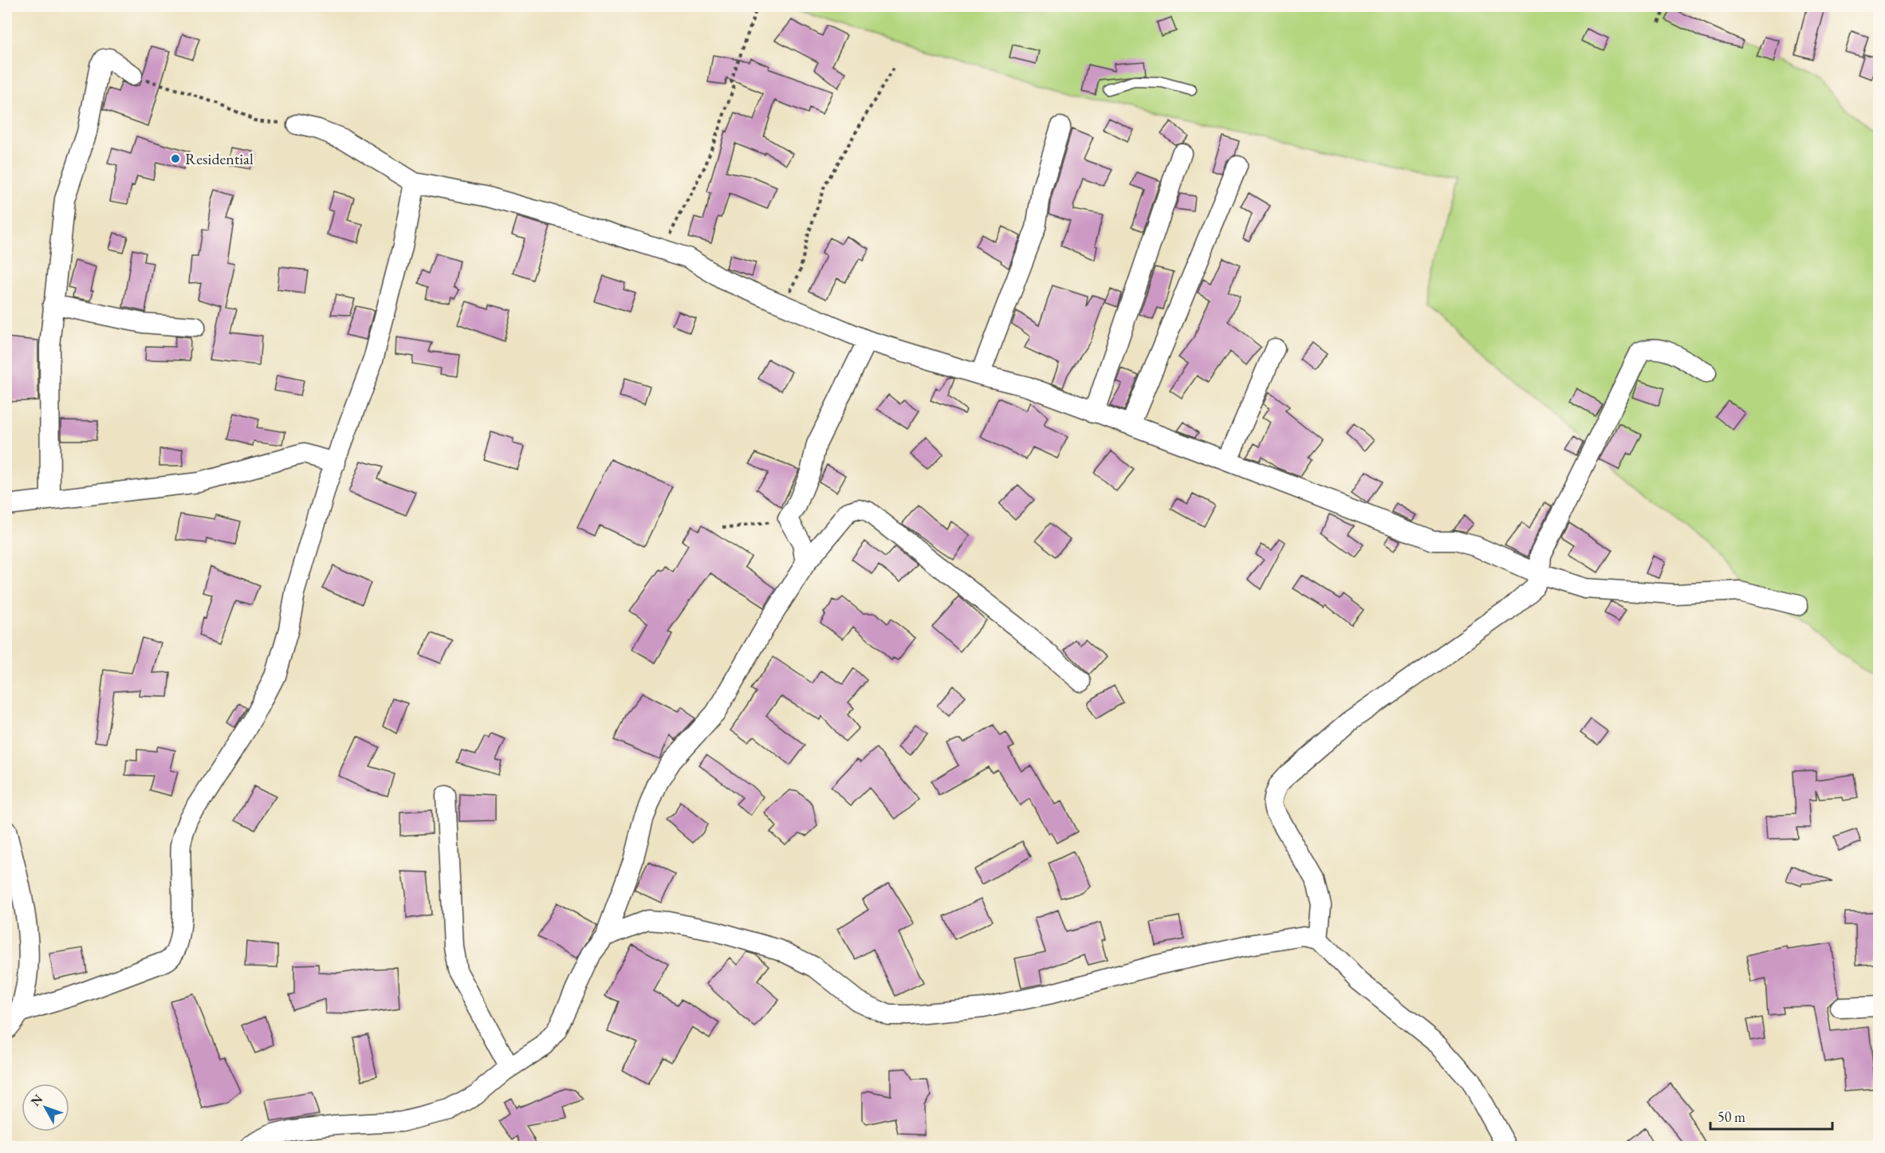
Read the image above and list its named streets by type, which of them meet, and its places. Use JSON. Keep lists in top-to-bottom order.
{
  "places": ["Residential"],
  "scale_bar": "50 m",
  "north": "top left"
}
